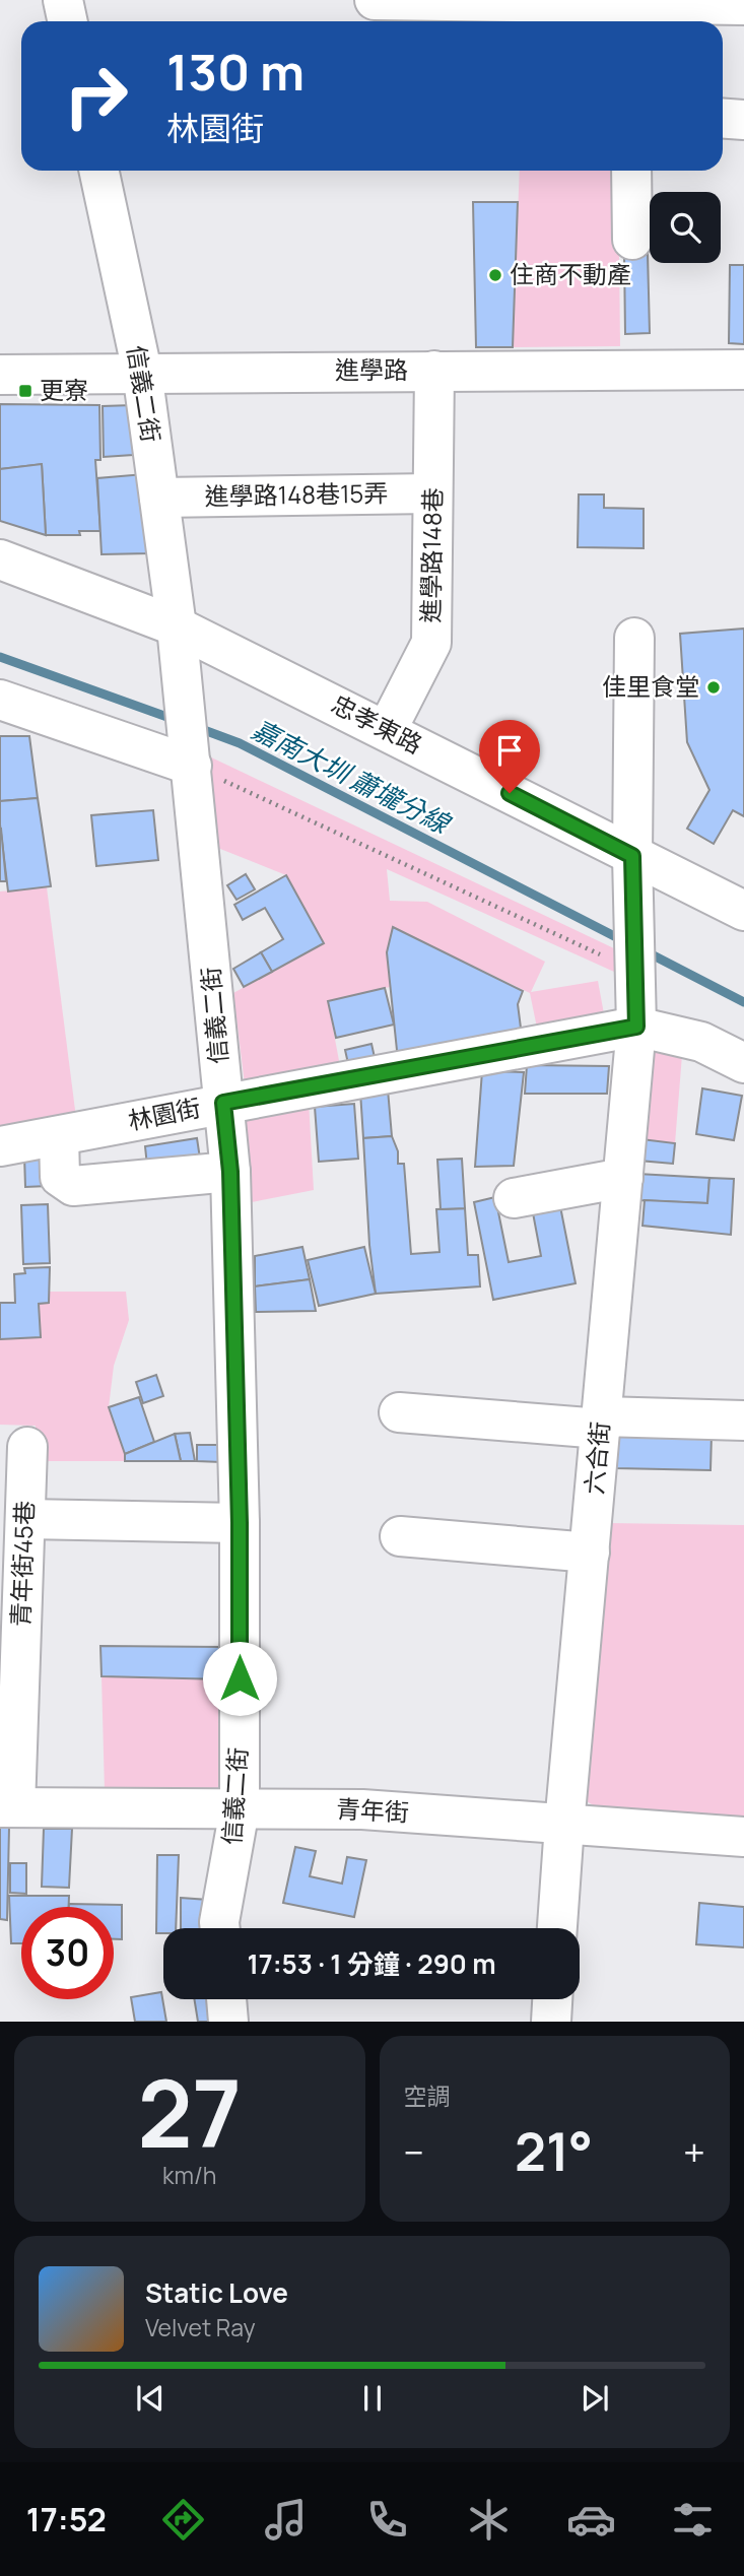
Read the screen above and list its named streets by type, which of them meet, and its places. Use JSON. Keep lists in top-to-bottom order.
{
  "streets": {
    "street": [
      "進學路",
      "信義二街",
      "進學路148巷15弄",
      "進學路148巷",
      "忠孝東路",
      "林園街",
      "六合街",
      "青年街45巷",
      "青年街"
    ]
  },
  "crossings": [
    ["進學路", "信義二街"],
    ["進學路", "進學路148巷"],
    ["信義二街", "進學路148巷15弄"],
    ["信義二街", "忠孝東路"],
    ["信義二街", "林園街"],
    ["信義二街", "青年街"],
    ["進學路148巷15弄", "進學路148巷"],
    ["進學路148巷", "忠孝東路"],
    ["忠孝東路", "六合街"],
    ["林園街", "六合街"],
    ["六合街", "青年街"],
    ["青年街45巷", "青年街"]
  ],
  "water": ["嘉南大圳 蕭壠分線"],
  "places": {
    "other": ["住商不動產", "佳里食堂"],
    "transit": ["更寮"]
  },
  "page": {
    "turn": ["130 m", "林園街"],
    "limit": "30",
    "trip": "17:53 · 1 分鐘 · 290 m",
    "tile": [
      ["27", "km/h"],
      "空調"
    ],
    "heat": ["−", "21°", "+"],
    "song": ["Static Love", "Velvet Ray"],
    "tabs": "17:52"
  }
}
